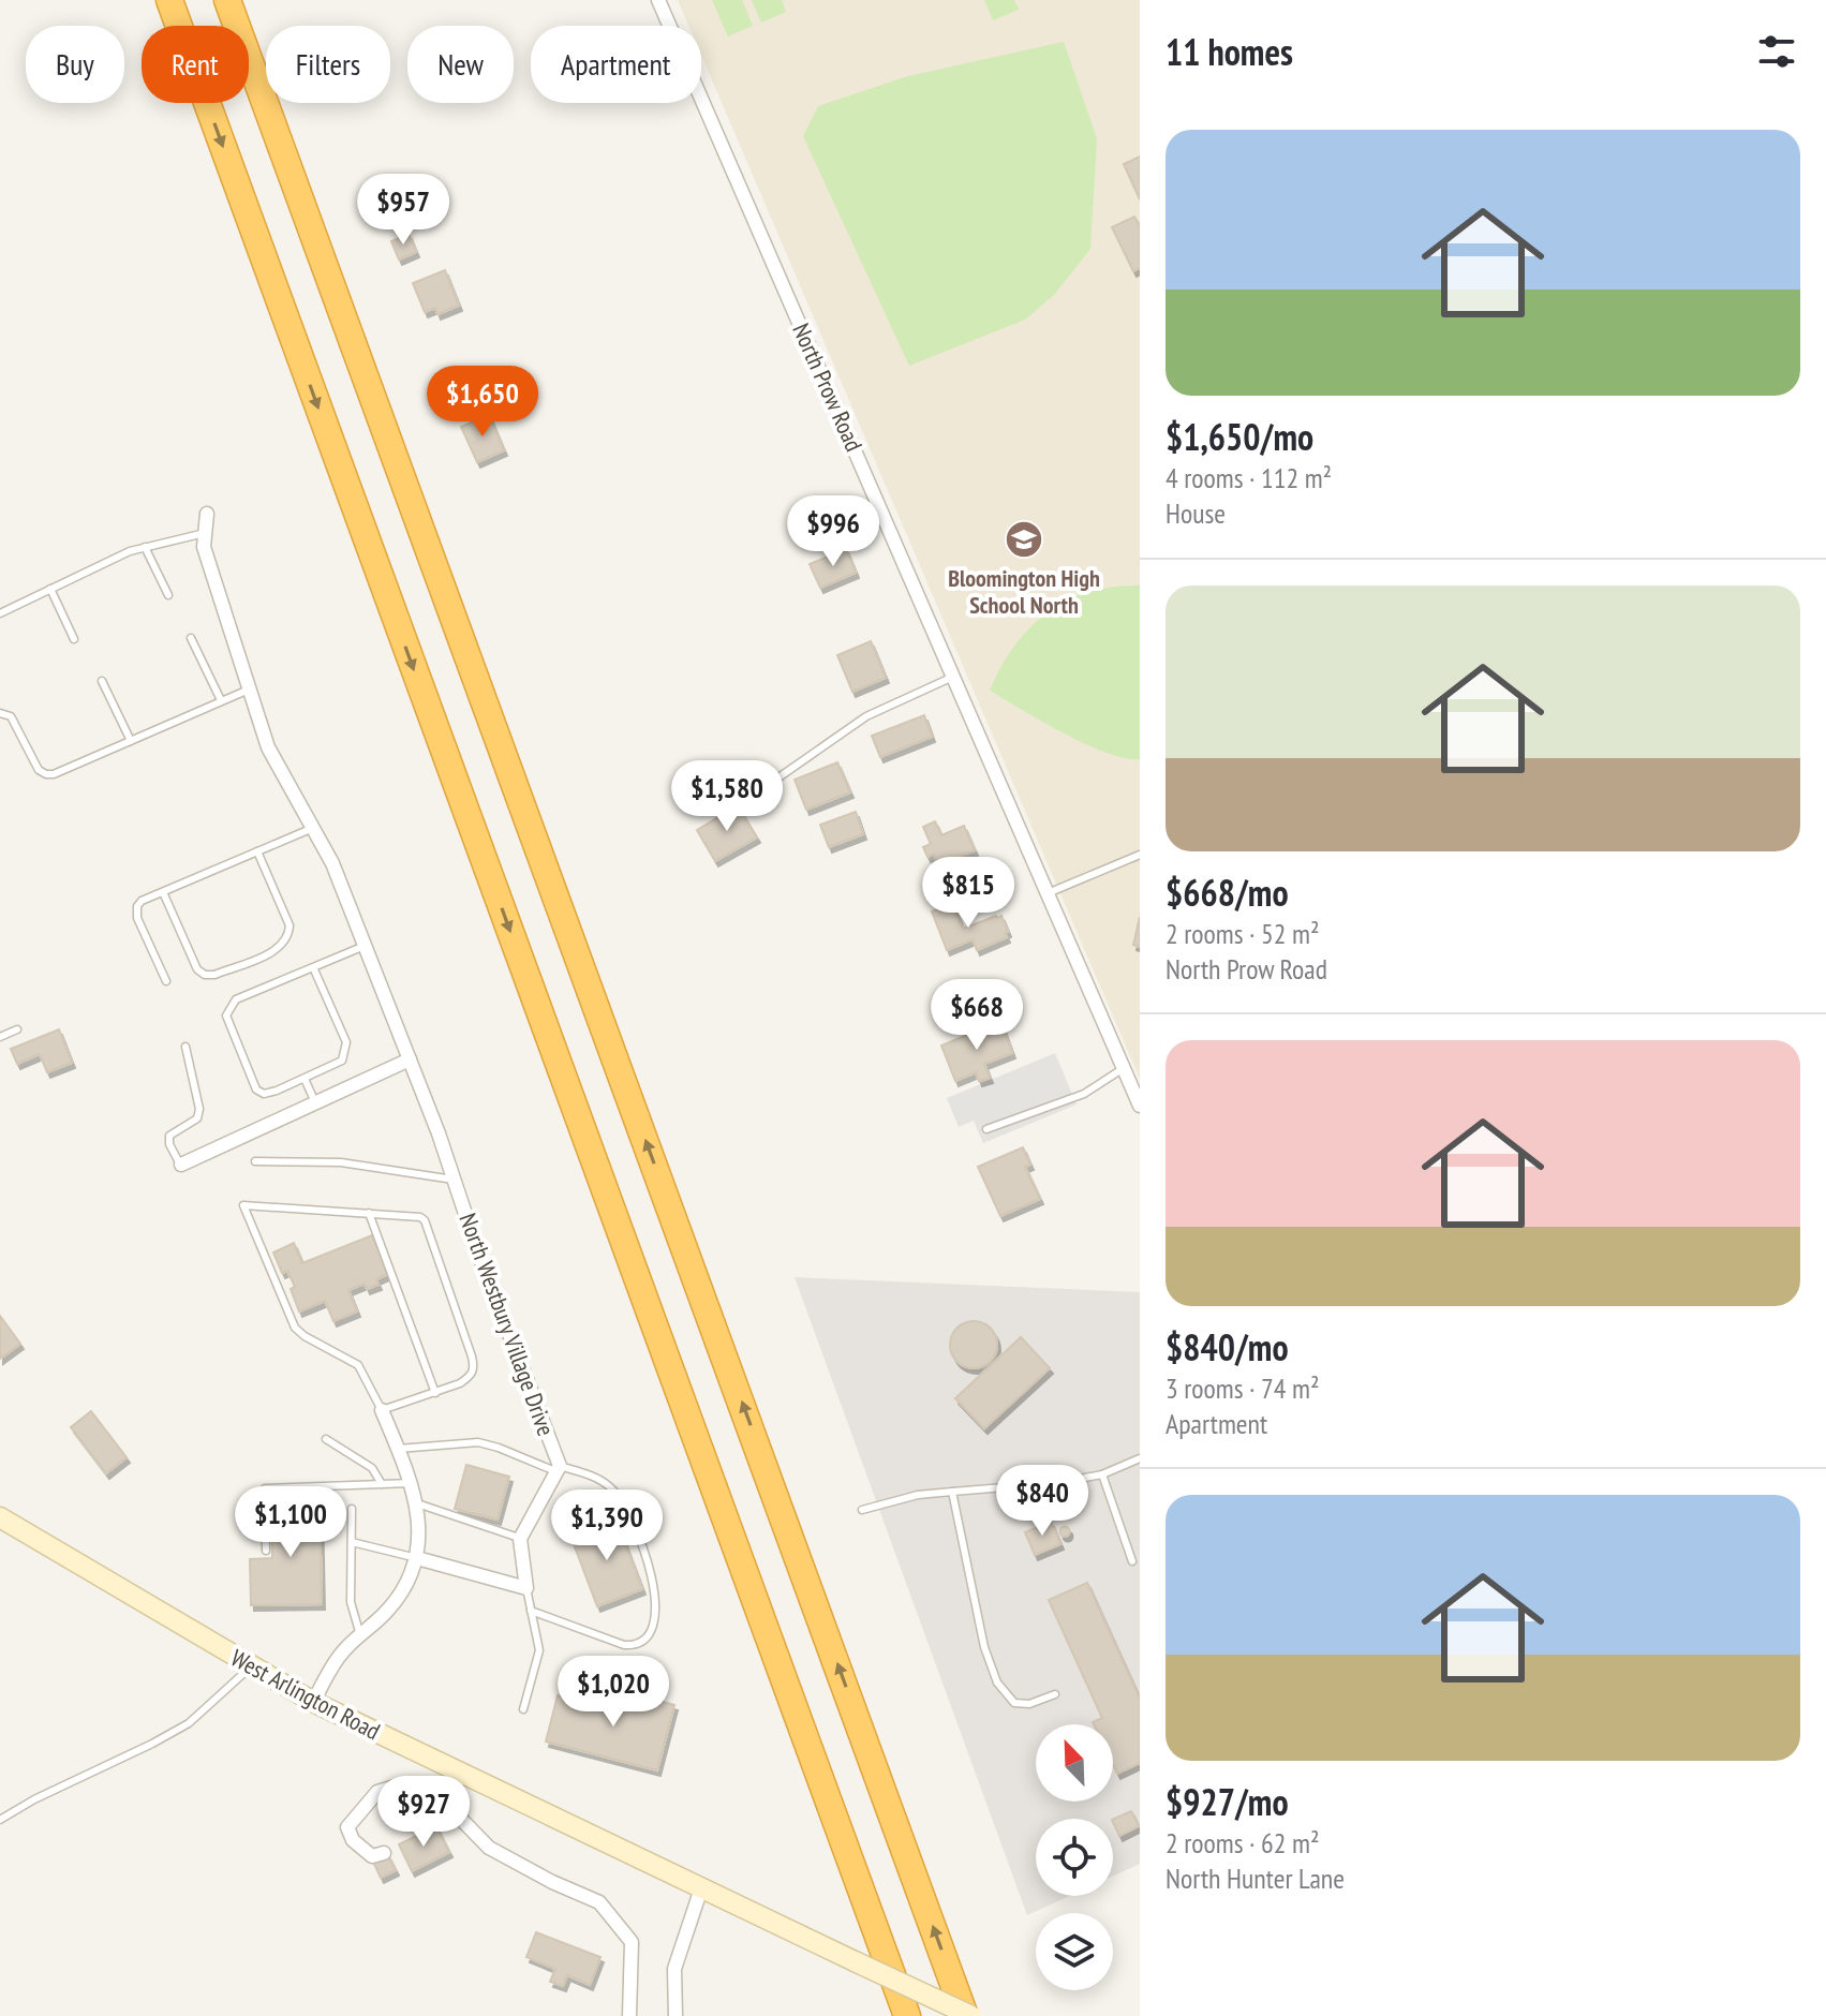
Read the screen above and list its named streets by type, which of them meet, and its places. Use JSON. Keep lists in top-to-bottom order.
{
  "streets": {
    "street": ["North Prow Road", "North Westbury Village Drive", "West Arlington Road"]
  },
  "places": {
    "school or university": ["Bloomington High School North"]
  },
  "north": "top left",
  "page": {
    "heading": "11 homes",
    "chip": [
      "Buy",
      "Rent",
      "Filters",
      "New",
      "Apartment"
    ],
    "list": [
      {
        "name": "$1,650/mo",
        "note": "4 rooms · 112 m² · House"
      },
      {
        "name": "$668/mo",
        "note": "2 rooms · 52 m² · North Prow Road"
      },
      {
        "name": "$840/mo",
        "note": "3 rooms · 74 m² · Apartment"
      },
      {
        "name": "$927/mo",
        "note": "2 rooms · 62 m² · North Hunter Lane"
      }
    ],
    "price": [
      "$957",
      "$1,650",
      "$996",
      "$1,580",
      "$815",
      "$668",
      "$840",
      "$1,100",
      "$1,390",
      "$1,020",
      "$927"
    ]
  }
}
